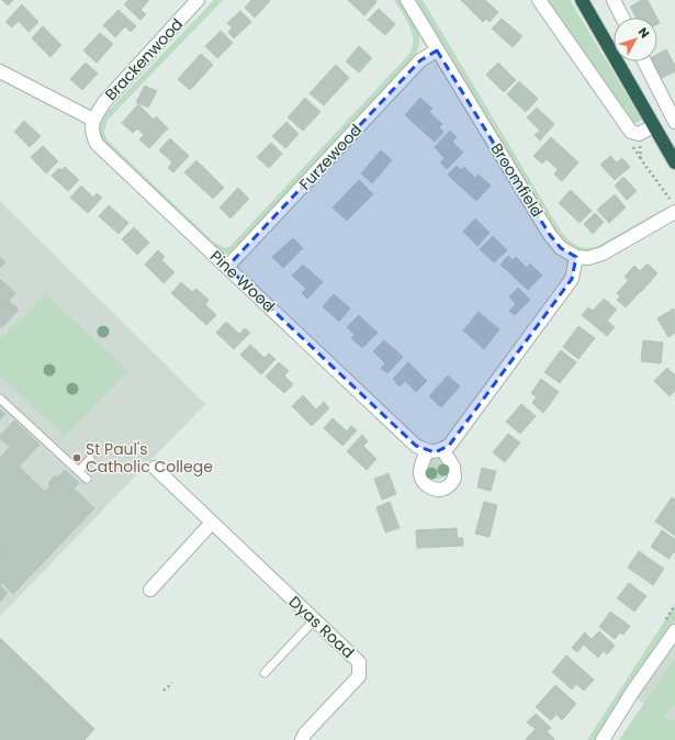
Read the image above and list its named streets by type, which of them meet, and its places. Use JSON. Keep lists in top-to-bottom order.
{
  "streets": {
    "street": [
      "Brackenwood",
      "Furzewood",
      "Broomfield",
      "Pine Wood",
      "Dyas Road"
    ]
  },
  "crossings": [
    ["Brackenwood", "Pine Wood"],
    ["Furzewood", "Broomfield"],
    ["Furzewood", "Pine Wood"]
  ],
  "places": ["St Paul's Catholic College"],
  "north": "top right"
}
